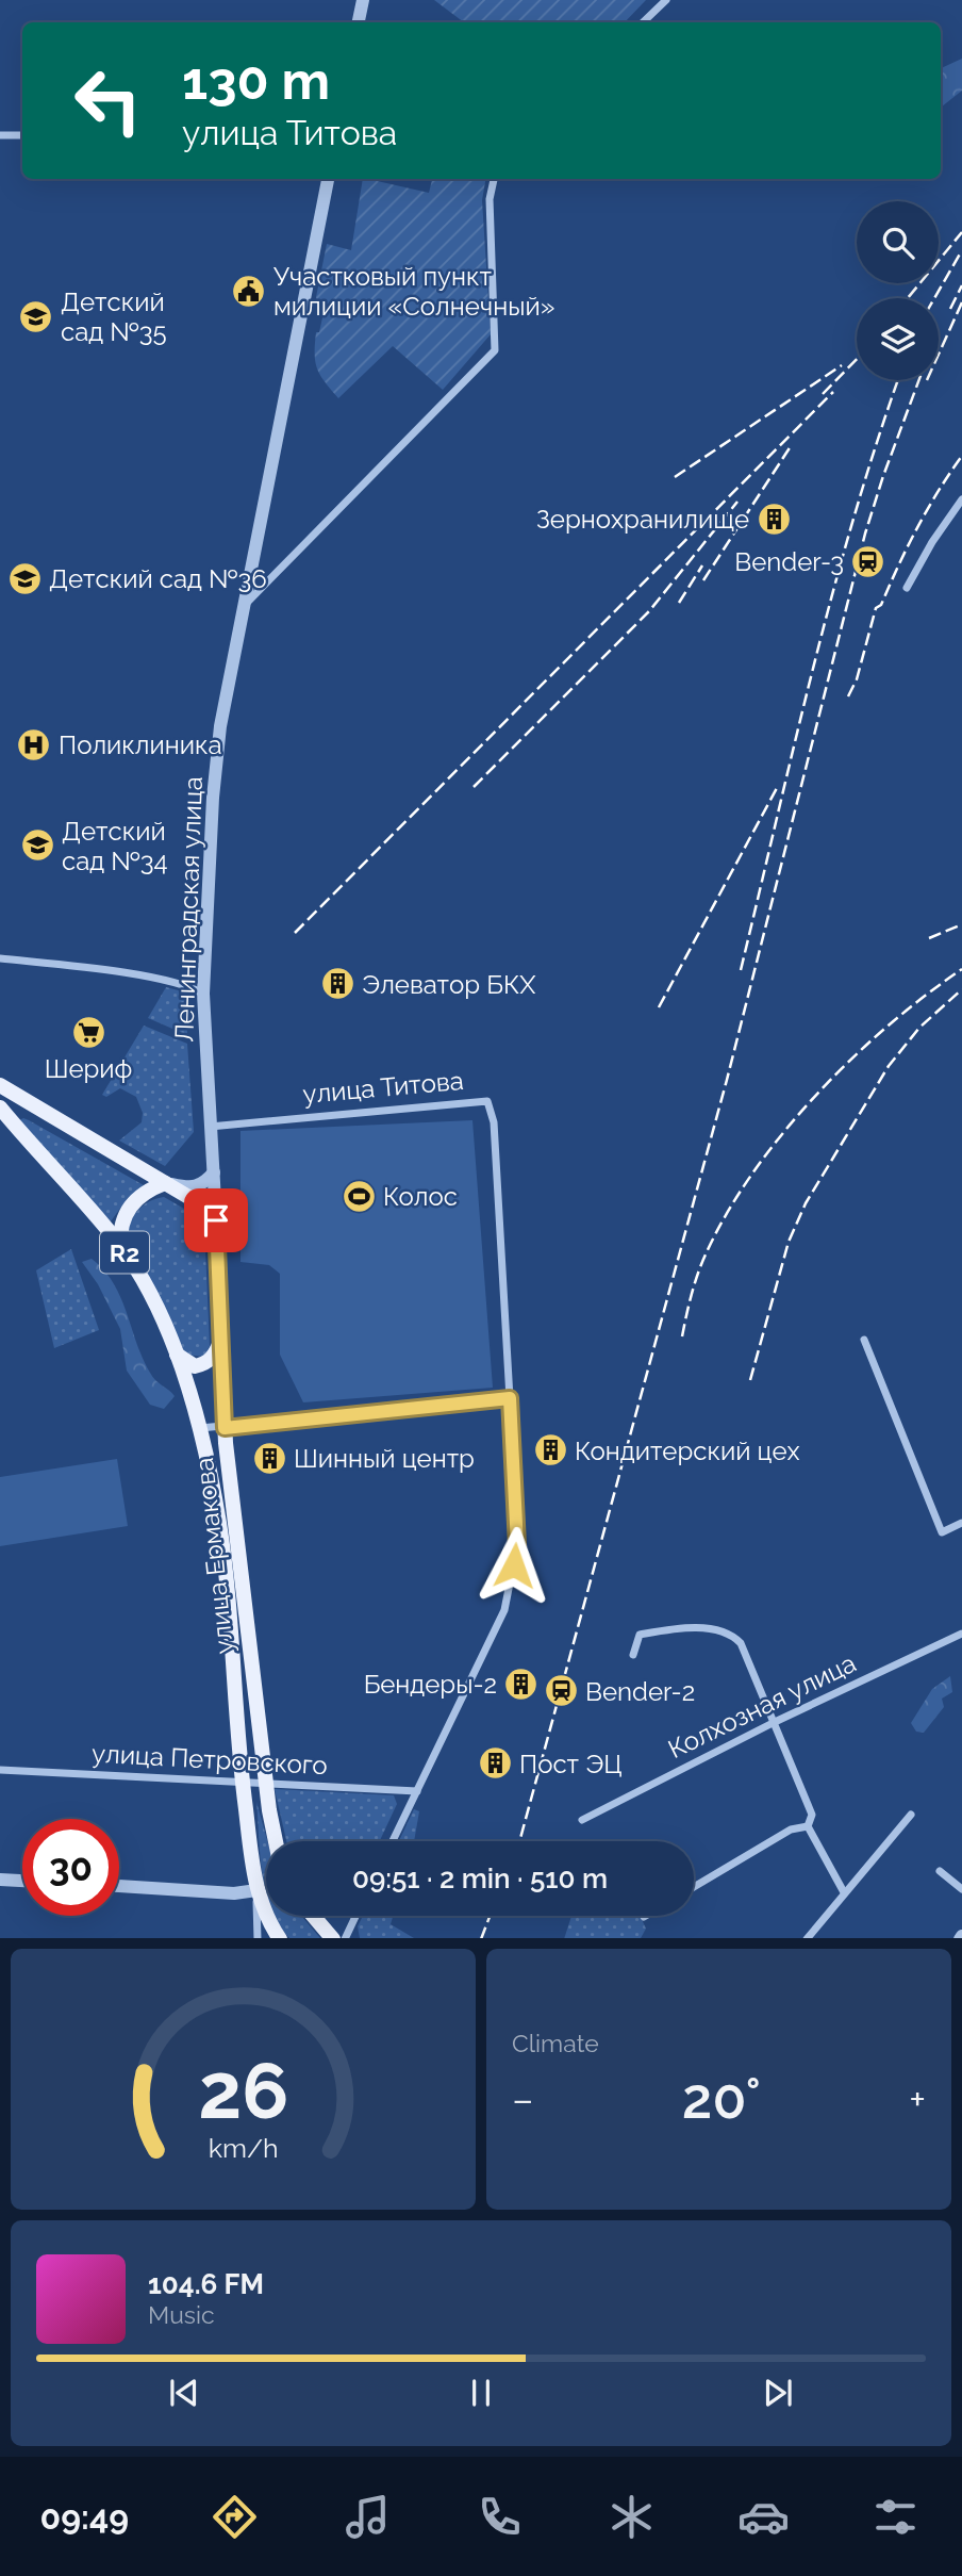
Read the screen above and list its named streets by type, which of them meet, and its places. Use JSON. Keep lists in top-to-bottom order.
{
  "streets": {
    "main road": ["R2", "улица Ермакова"],
    "street": [
      "Ленинградская улица",
      "улица Титова",
      "Колхозная улица",
      "улица Петровского"
    ]
  },
  "crossings": [
    ["Ленинградская улица", "улица Титова"],
    ["Ленинградская улица", "улица Ермакова"],
    ["R2", "улица Ермакова"],
    ["R2", "улица Петровского"],
    ["улица Ермакова", "улица Петровского"]
  ],
  "places": {
    "public building": ["Участковый пункт милиции «Солнечный»"],
    "school or university": ["Детский сад №35", "Детский сад №36", "Детский сад №34"],
    "building": [
      "Зернохранилище",
      "Элеватор БКХ",
      "Кондитерский цех",
      "Шинный центр",
      "Бендеры-2",
      "Пост ЭЦ"
    ],
    "station": ["Bender-3", "Bender-2"],
    "hospital": ["Поликлиника"],
    "supermarket": ["Шериф"],
    "sports": ["Колос"]
  },
  "page": {
    "turn": ["130 m", "улица Титова"],
    "limit": "30",
    "trip": "09:51 · 2 min · 510 m",
    "tile": "Climate",
    "heat": ["−", "20°", "+"],
    "song": ["104.6 FM", "Music"],
    "tabs": "09:49",
    "gauge": ["26", "km/h"]
  }
}
